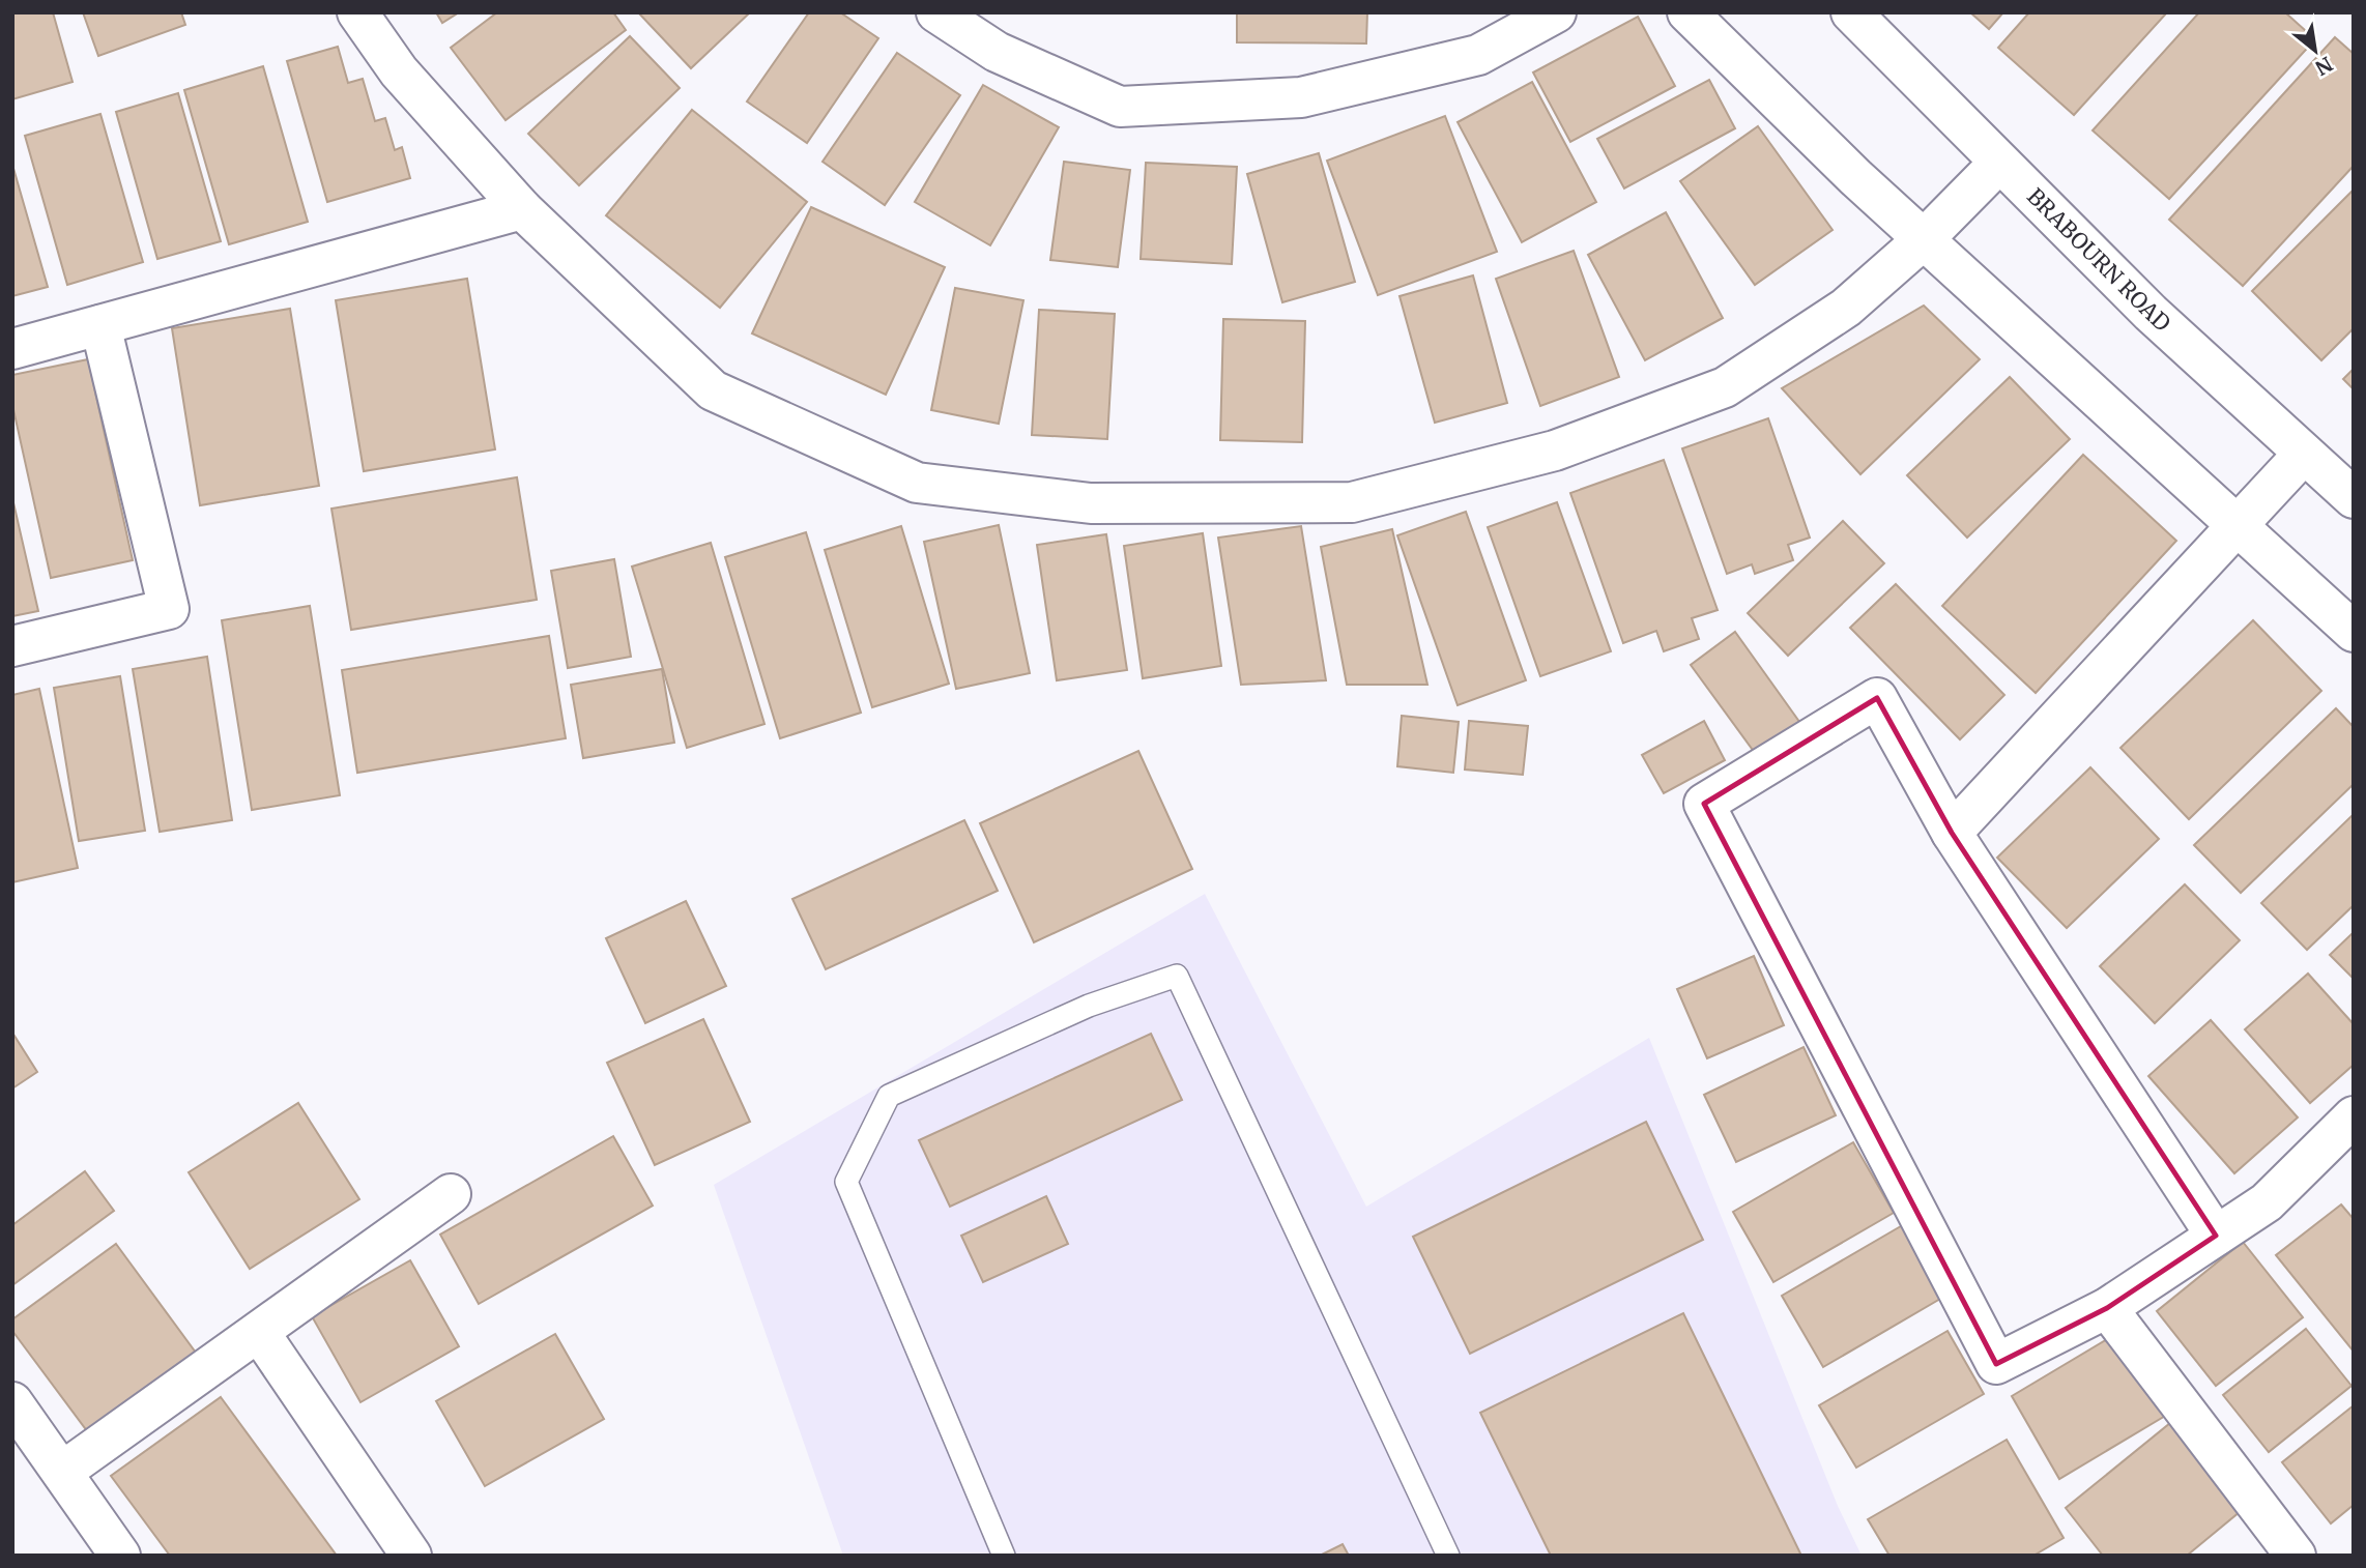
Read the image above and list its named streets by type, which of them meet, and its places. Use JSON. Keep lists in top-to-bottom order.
{
  "streets": {
    "street": ["BRABOURN ROAD"]
  },
  "north": "bottom right"
}
